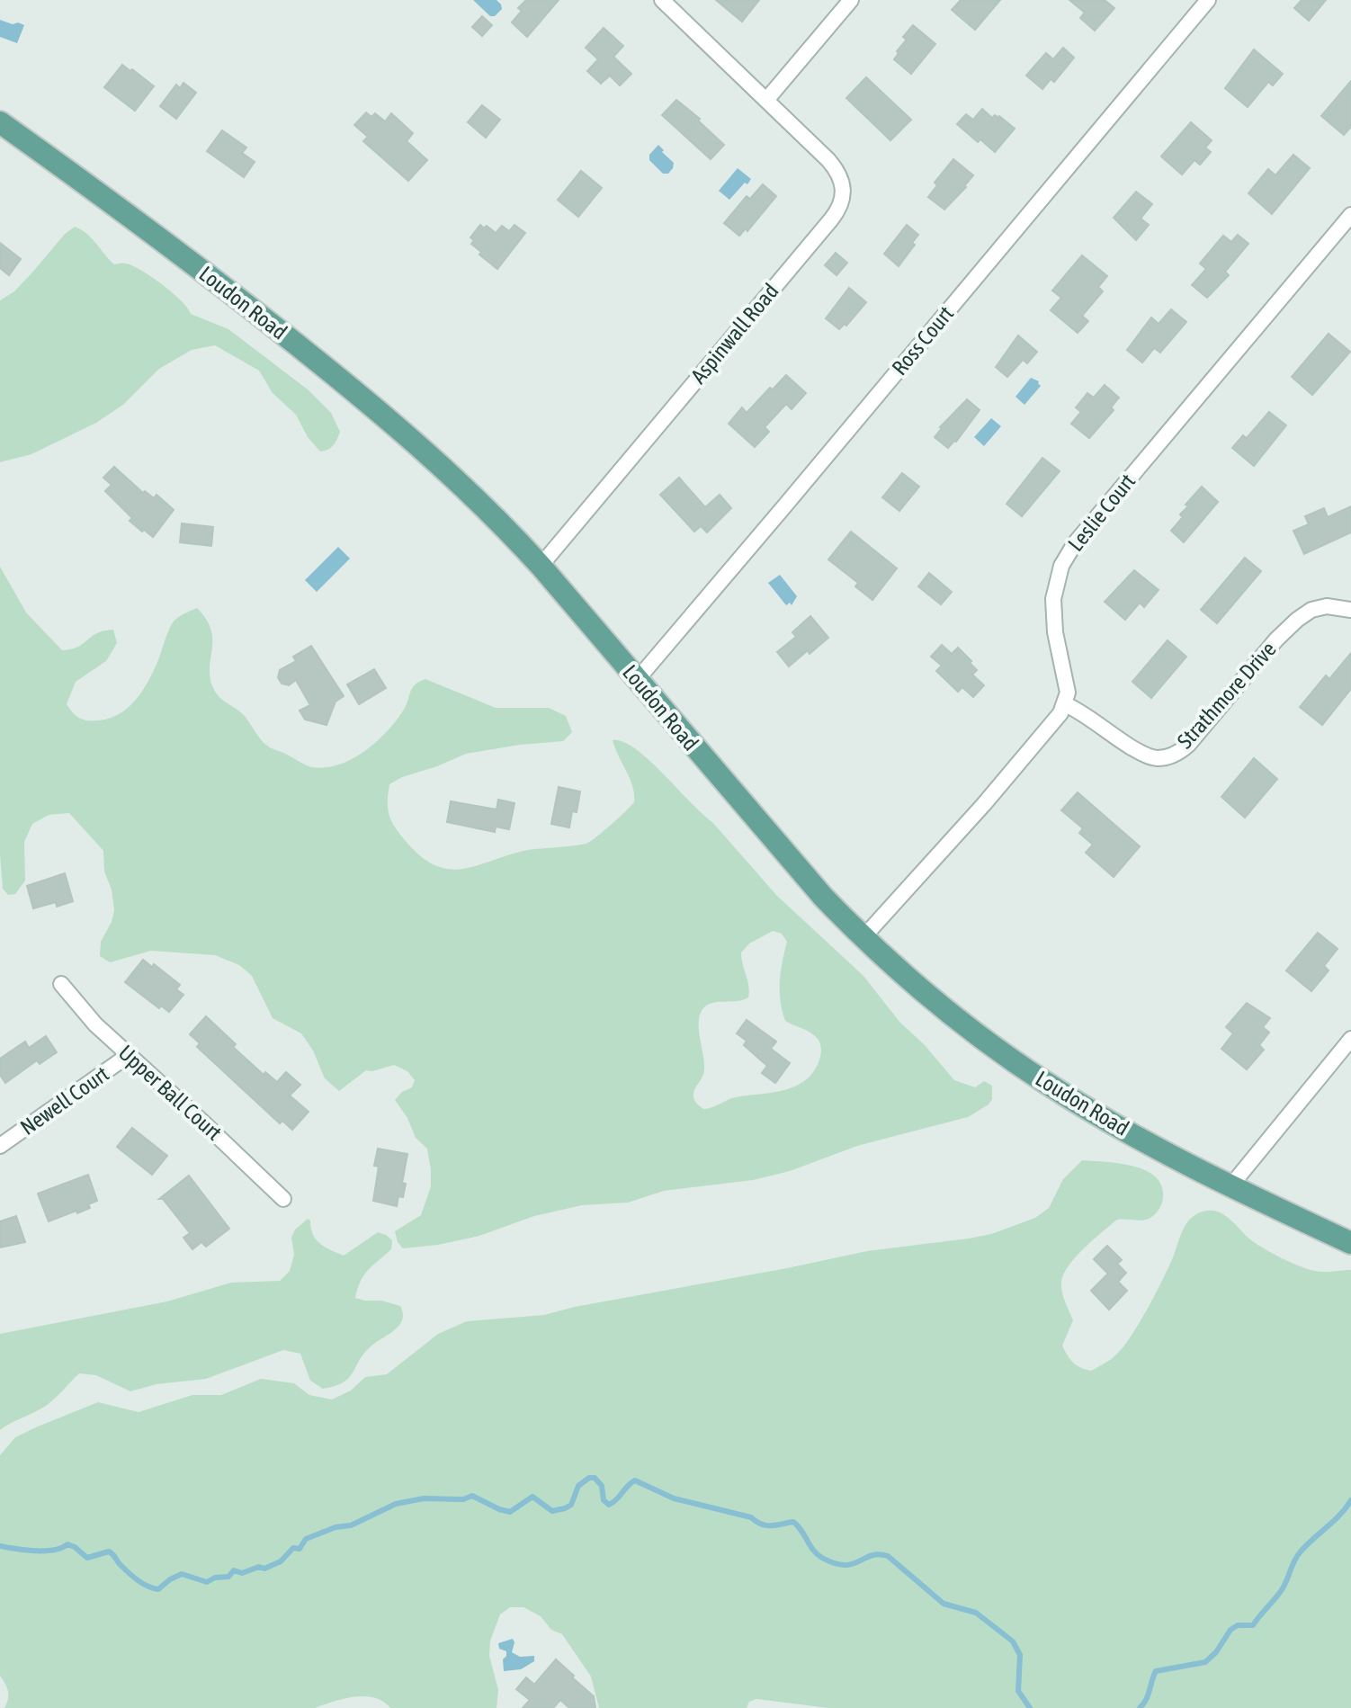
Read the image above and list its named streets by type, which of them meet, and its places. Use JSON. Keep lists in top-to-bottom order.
{
  "streets": {
    "main road": ["Loudon Road"],
    "street": [
      "Aspinwall Road",
      "Ross Court",
      "Leslie Court",
      "Strathmore Drive",
      "Upper Ball Court",
      "Newell Court"
    ]
  },
  "crossings": [
    ["Loudon Road", "Aspinwall Road"],
    ["Loudon Road", "Ross Court"],
    ["Leslie Court", "Strathmore Drive"],
    ["Upper Ball Court", "Newell Court"]
  ]
}
